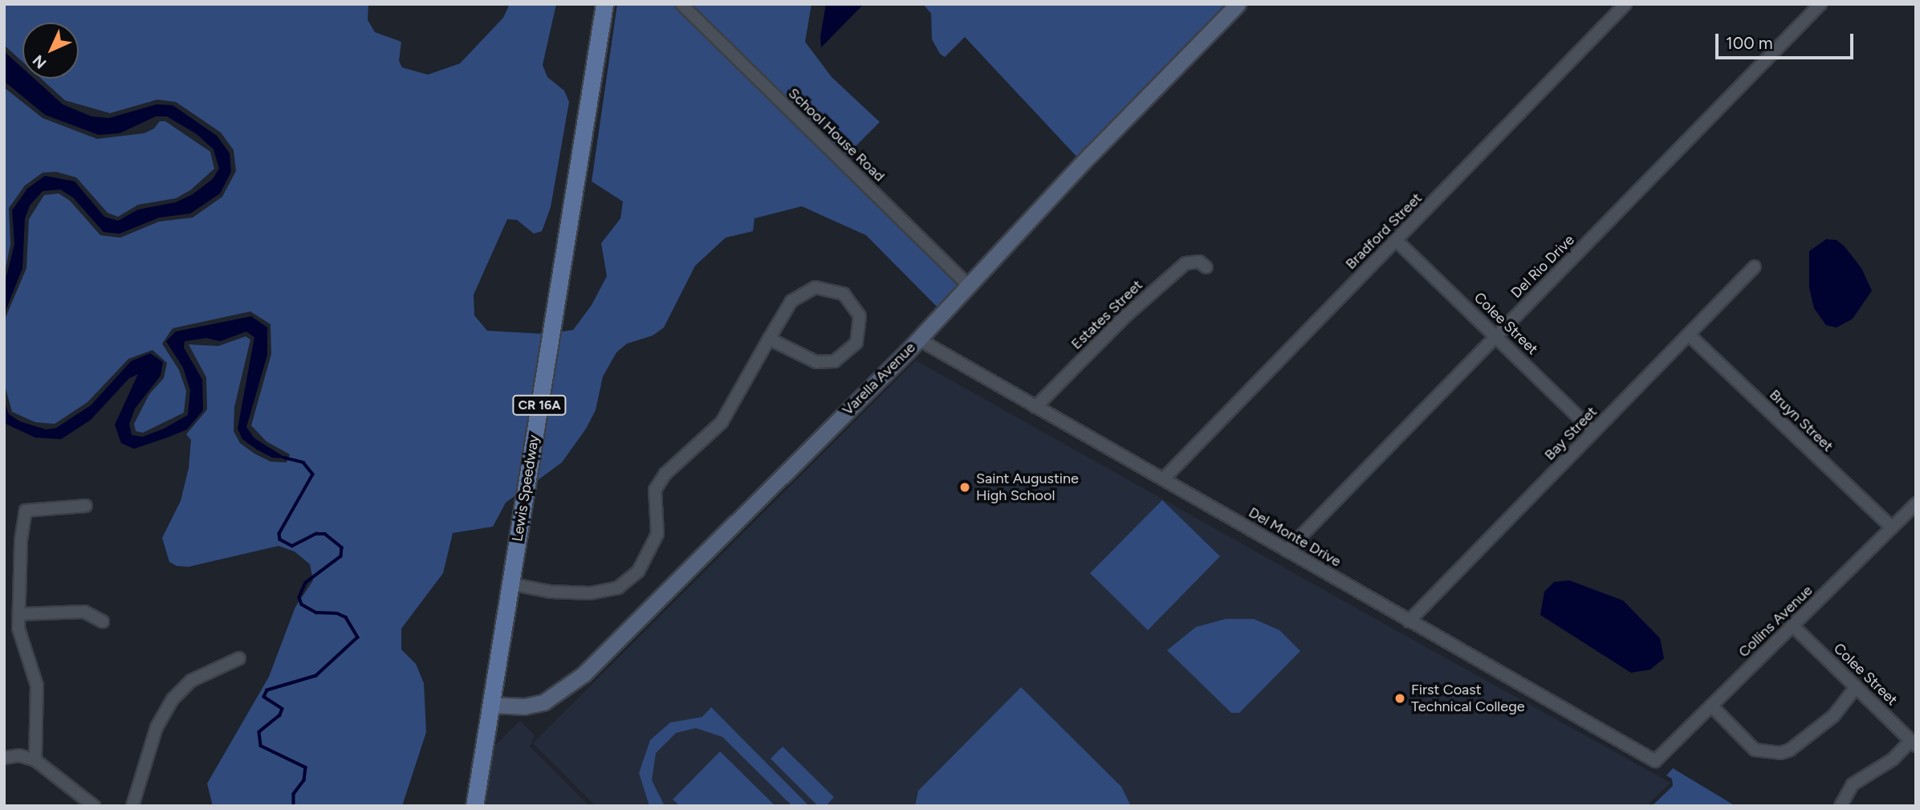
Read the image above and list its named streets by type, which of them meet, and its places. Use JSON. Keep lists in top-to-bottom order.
{
  "streets": {
    "main road": ["CR 16A", "Lewis Speedway"],
    "street": [
      "School House Road",
      "Bradford Street",
      "Del Rio Drive",
      "Estates Street",
      "Colee Street",
      "Varella Avenue",
      "Bruyn Street",
      "Bay Street",
      "Del Monte Drive",
      "Collins Avenue"
    ]
  },
  "crossings": [
    ["School House Road", "Varella Avenue"],
    ["Bradford Street", "Colee Street"],
    ["Bradford Street", "Del Monte Drive"],
    ["Del Rio Drive", "Colee Street"],
    ["Del Rio Drive", "Del Monte Drive"],
    ["Estates Street", "Del Monte Drive"],
    ["Colee Street", "Bay Street"],
    ["Colee Street", "Collins Avenue"],
    ["Varella Avenue", "Lewis Speedway"],
    ["Varella Avenue", "Del Monte Drive"],
    ["Bruyn Street", "Bay Street"],
    ["Bruyn Street", "Collins Avenue"],
    ["Bay Street", "Del Monte Drive"],
    ["Del Monte Drive", "Collins Avenue"]
  ],
  "places": ["Saint Augustine High School", "First Coast Technical College"],
  "scale_bar": "100 m",
  "north": "bottom left"
}
